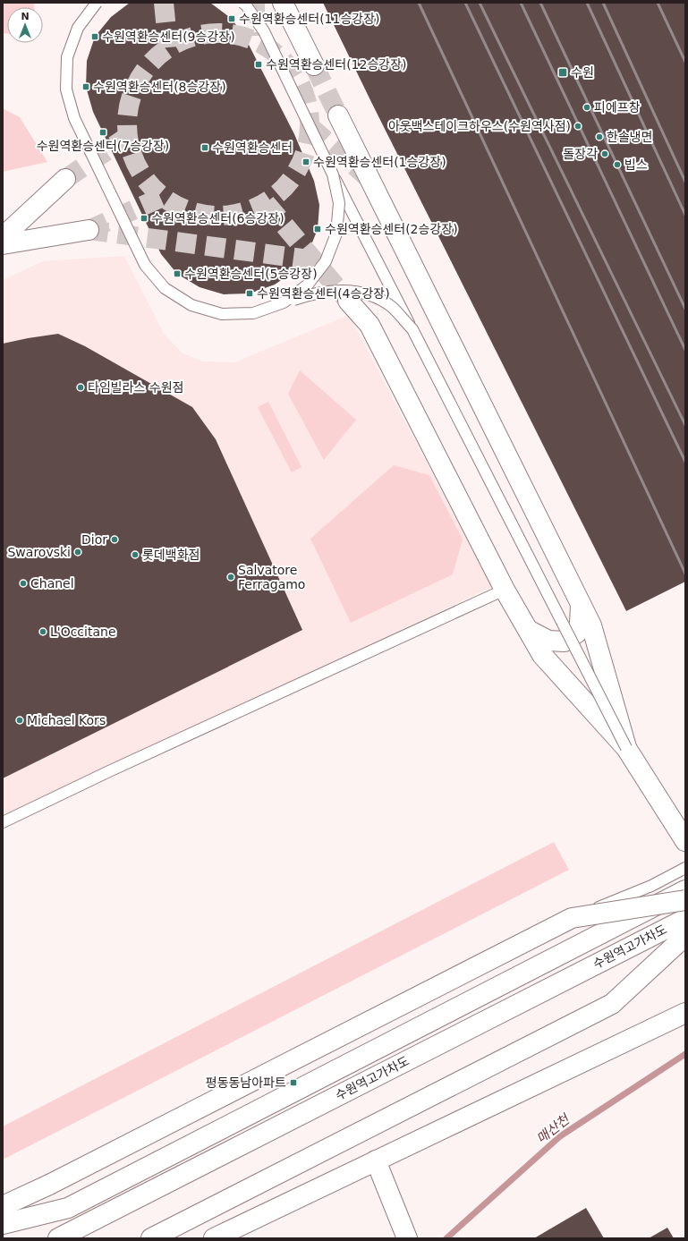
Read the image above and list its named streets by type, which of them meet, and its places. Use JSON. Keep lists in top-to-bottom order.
{
  "streets": {
    "main road": ["수원역고가차도"]
  },
  "water": ["매산천"],
  "places": {
    "transit": [
      "수원역환승센터(11승강장)",
      "수원역환승센터(9승강장)",
      "수원역환승센터(12승강장)",
      "수원",
      "수원역환승센터(8승강장)",
      "수원역환승센터(7승강장)",
      "수원역환승센터",
      "수원역환승센터(1승강장)",
      "수원역환승센터(6승강장)",
      "수원역환승센터(2승강장)",
      "수원역환승센터(5승강장)",
      "수원역환승센터(4승강장)",
      "평동동남아파트"
    ],
    "other": [
      "피에프창",
      "아웃백스테이크하우스(수원역사점)",
      "한솔냉면",
      "돌장각",
      "빕스",
      "타임빌라스 수원점",
      "Dior",
      "Swarovski",
      "롯데백화점",
      "Salvatore Ferragamo",
      "Chanel",
      "L'Occitane",
      "Michael Kors"
    ]
  },
  "north": "top"
}
